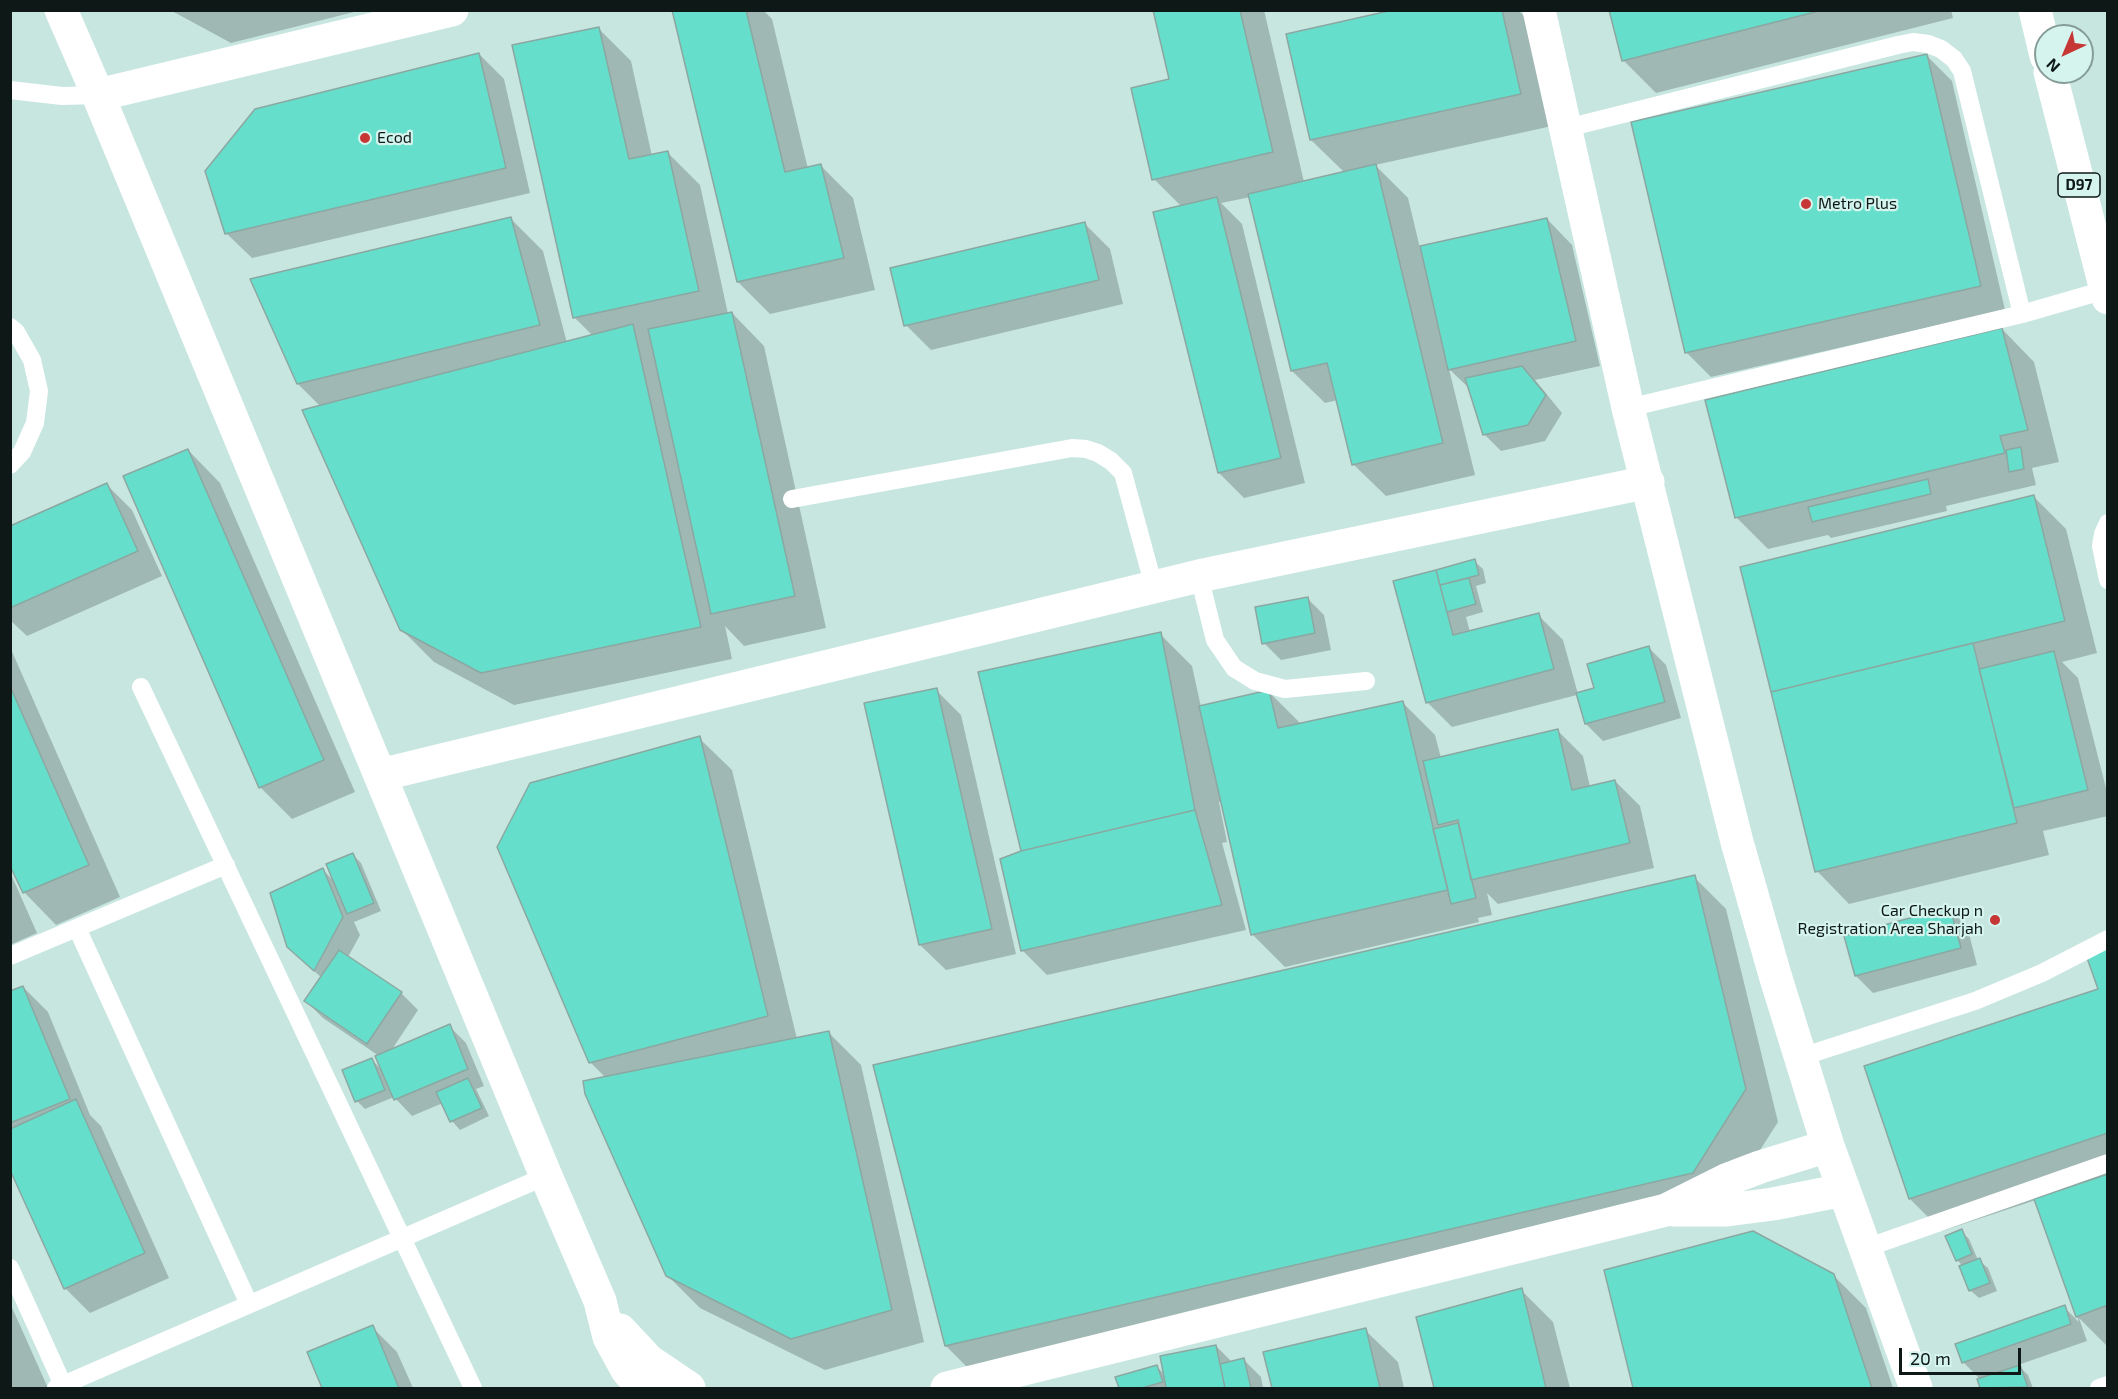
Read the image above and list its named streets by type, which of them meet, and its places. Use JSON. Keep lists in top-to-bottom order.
{
  "streets": {
    "street": ["D97"]
  },
  "places": ["Ecod", "Metro Plus", "Car Checkup n Registration Area Sharjah"],
  "scale_bar": "20 m",
  "north": "bottom left"
}
